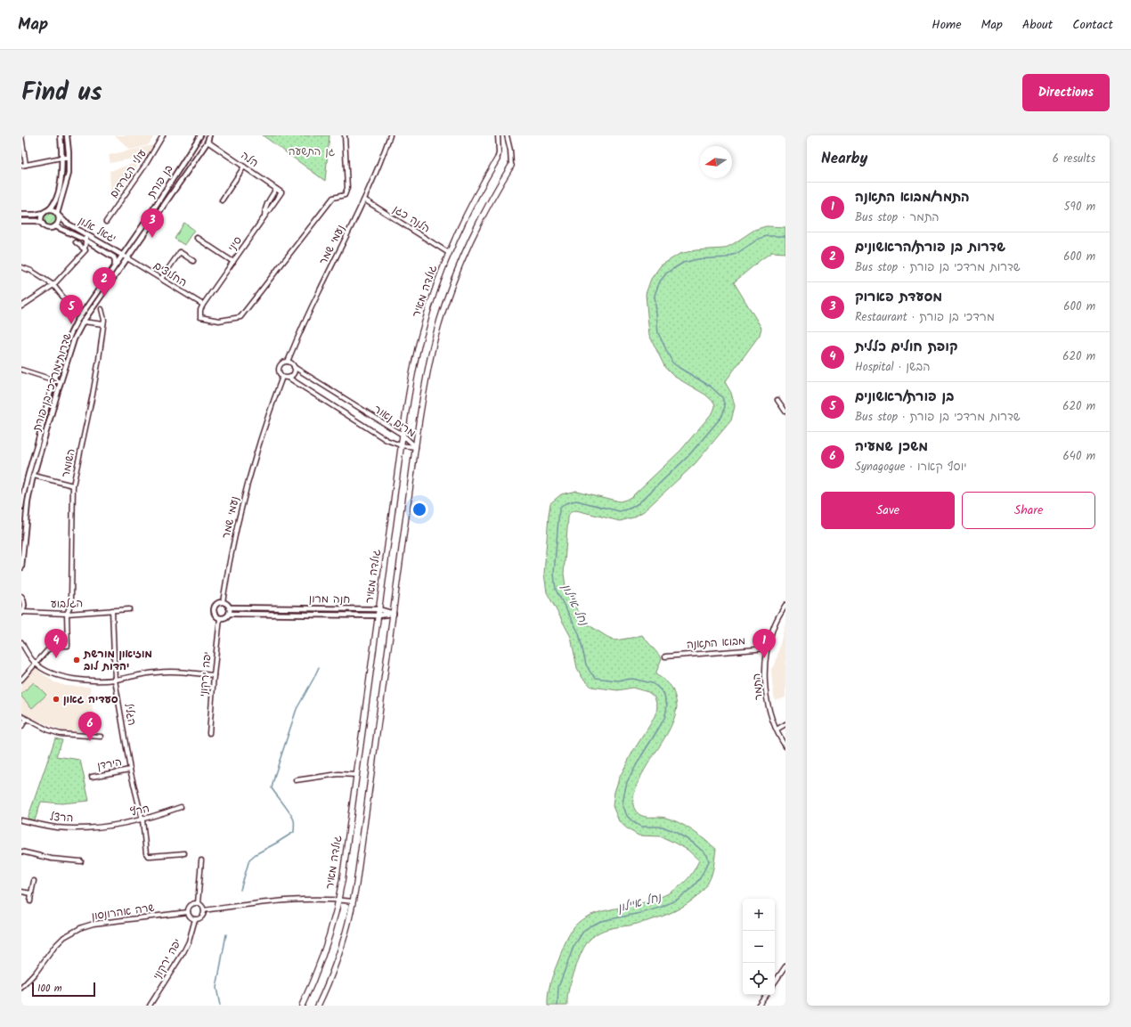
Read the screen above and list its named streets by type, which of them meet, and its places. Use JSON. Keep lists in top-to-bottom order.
{
  "streets": {
    "main road": ["גולדה מאיר"],
    "street": [
      "הלה",
      "עולי הגרדום",
      "בן פורת",
      "הלנה כגן",
      "יגאל אלון",
      "סיני",
      "נעמי שמר",
      "החלוצים",
      "שדרות מרדכי בן פורת",
      "מרים נאור",
      "השומר",
      "חנה מרון",
      "הגלבוע",
      "מבוא התאנה",
      "יפה ירקוני",
      "התמר",
      "הגליל",
      "הירדן",
      "הרץ",
      "הרצל",
      "שרה אהרונסון"
    ]
  },
  "crossings": [
    ["הלה", "סיני"],
    ["הלה", "שדרות מרדכי בן פורת"],
    ["בן פורת", "יגאל אלון"],
    ["בן פורת", "שדרות מרדכי בן פורת"],
    ["הלנה כגן", "נעמי שמר"],
    ["הלנה כגן", "גולדה מאיר"],
    ["יגאל אלון", "החלוצים"],
    ["יגאל אלון", "שדרות מרדכי בן פורת"],
    ["סיני", "החלוצים"],
    ["נעמי שמר", "מרים נאור"],
    ["נעמי שמר", "חנה מרון"],
    ["נעמי שמר", "יפה ירקוני"],
    ["החלוצים", "שדרות מרדכי בן פורת"],
    ["גולדה מאיר", "מרים נאור"],
    ["גולדה מאיר", "חנה מרון"],
    ["השומר", "הגלבוע"],
    ["חנה מרון", "יפה ירקוני"],
    ["הגלבוע", "הגליל"],
    ["מבוא התאנה", "התמר"],
    ["יפה ירקוני", "שרה אהרונסון"],
    ["הגליל", "הירדן"],
    ["הגליל", "הרץ"],
    ["הרץ", "הרצל"]
  ],
  "water": ["נחל איילון"],
  "parks": ["גן התשעה"],
  "places": ["מוזיאון מורשת יהדות לוב", "סעדיה גאון"],
  "scale_bar": "100 m",
  "north": "left",
  "page": {
    "header": "Map",
    "nav": [
      "Home",
      "Map",
      "About",
      "Contact"
    ],
    "title": "Find us",
    "buttons": [
      "Directions",
      ["Save", "Share"]
    ],
    "heading": ["Nearby", "6 results"],
    "list": [
      {
        "mark": "1",
        "name": "התמר/מבוא התאנה",
        "note": "Bus stop · התמר",
        "value": "590 m"
      },
      {
        "mark": "2",
        "name": "שדרות בן פורת/הראשונים",
        "note": "Bus stop · שדרות מרדכי בן פורת",
        "value": "600 m"
      },
      {
        "mark": "3",
        "name": "מסעדת פארוק",
        "note": "Restaurant · מרדכי בן פורת",
        "value": "600 m"
      },
      {
        "mark": "4",
        "name": "קופת חולים כללית",
        "note": "Hospital · הבשן",
        "value": "620 m"
      },
      {
        "mark": "5",
        "name": "בן פורת/ראשונים",
        "note": "Bus stop · שדרות מרדכי בן פורת",
        "value": "620 m"
      },
      {
        "mark": "6",
        "name": "משכן שמעיה",
        "note": "Synagogue · יוסף קארו",
        "value": "640 m"
      }
    ],
    "pins": [
      "3",
      "2",
      "5",
      "1",
      "4",
      "6"
    ],
    "map_buttons": ["+", "−"],
    "scale": "100 m"
  }
}
